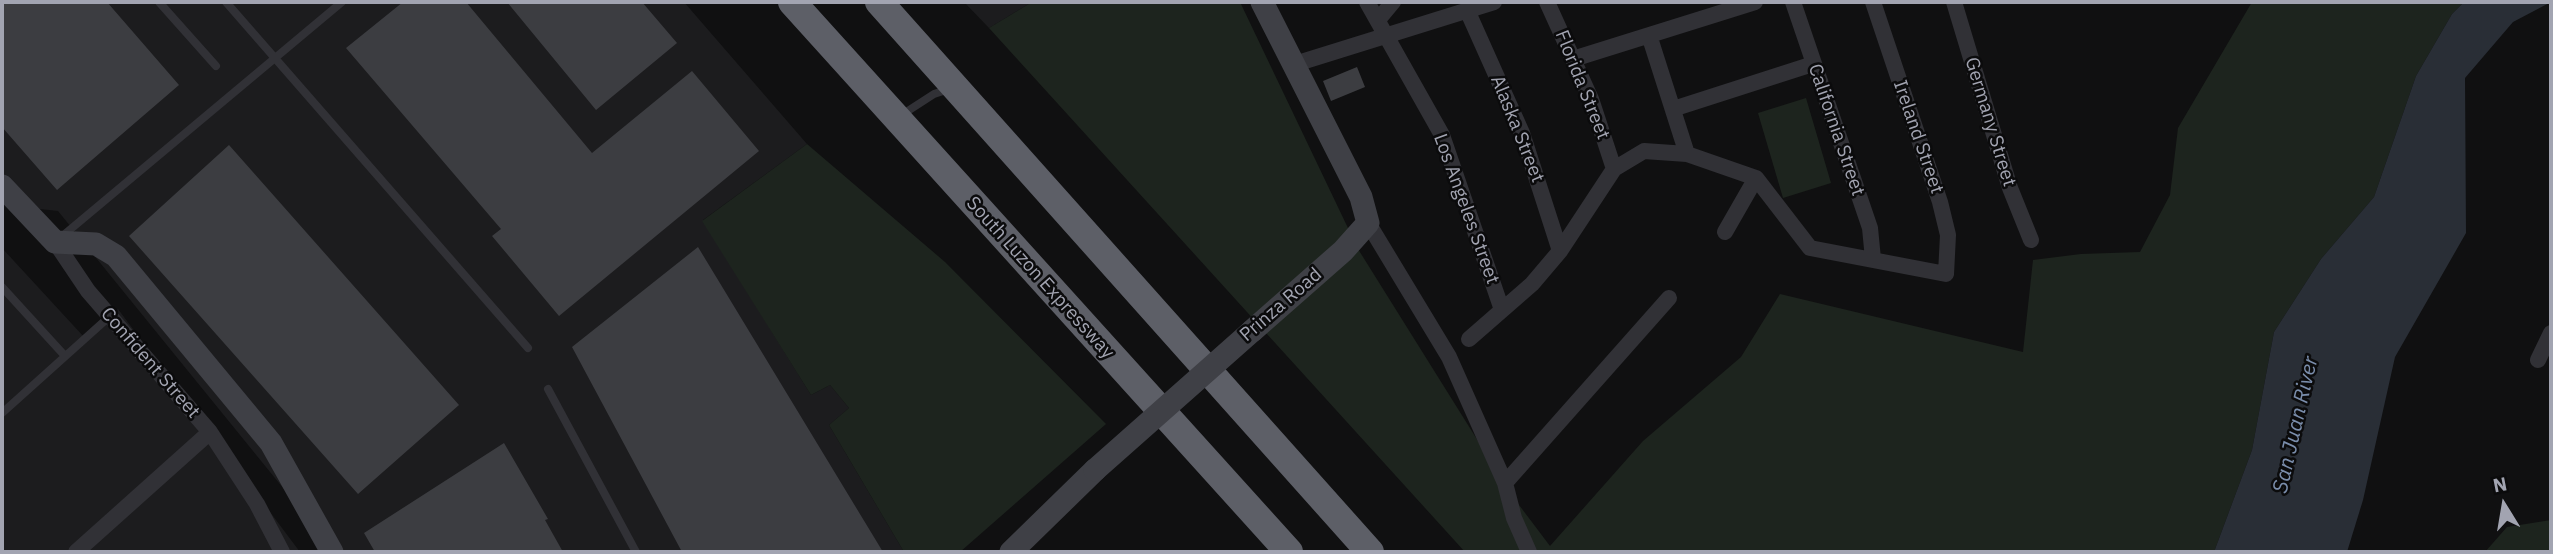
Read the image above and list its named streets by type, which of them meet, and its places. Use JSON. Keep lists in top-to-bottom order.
{
  "streets": {
    "highway": ["South Luzon Expressway"],
    "main road": ["Prinza Road", "Confident Street"],
    "street": [
      "Florida Street",
      "Germany Street",
      "Alaska Street",
      "California Street",
      "Ireland Street",
      "Los Angeles Street"
    ]
  },
  "crossings": [
    ["California Street", "Ireland Street"]
  ],
  "water": ["San Juan River"],
  "north": "top"
}
